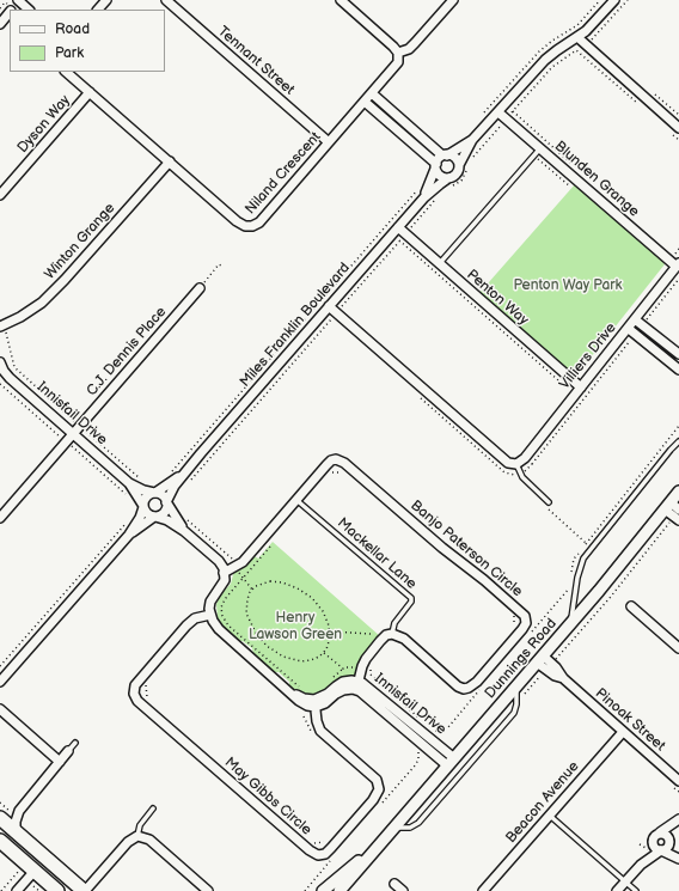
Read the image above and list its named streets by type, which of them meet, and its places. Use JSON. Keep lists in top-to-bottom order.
{
  "streets": {
    "street": [
      "Tennant Street",
      "Dyson Way",
      "Niland Crescent",
      "Blunden Grange",
      "Winton Grange",
      "Penton Way",
      "Miles Franklin Boulevard",
      "C.J. Dennis Place",
      "Villiers Drive",
      "Innisfail Drive",
      "Banjo Paterson Circle",
      "Dunnings Road",
      "Pinoak Street",
      "May Gibbs Circle",
      "Beacon Avenue"
    ],
    "lane": ["Mackellar Lane"]
  },
  "crossings": [
    ["Tennant Street", "Niland Crescent"],
    ["Dyson Way", "Niland Crescent"],
    ["Niland Crescent", "Winton Grange"],
    ["Blunden Grange", "Villiers Drive"],
    ["Penton Way", "Miles Franklin Boulevard"],
    ["Penton Way", "Villiers Drive"],
    ["Miles Franklin Boulevard", "Innisfail Drive"],
    ["C.J. Dennis Place", "Innisfail Drive"],
    ["Innisfail Drive", "Dunnings Road"],
    ["Innisfail Drive", "May Gibbs Circle"],
    ["Banjo Paterson Circle", "Mackellar Lane"],
    ["Dunnings Road", "Pinoak Street"],
    ["Pinoak Street", "Beacon Avenue"]
  ],
  "parks": ["Penton Way Park", "Henry Lawson Green"],
  "legend": ["Road", "Park"]
}
